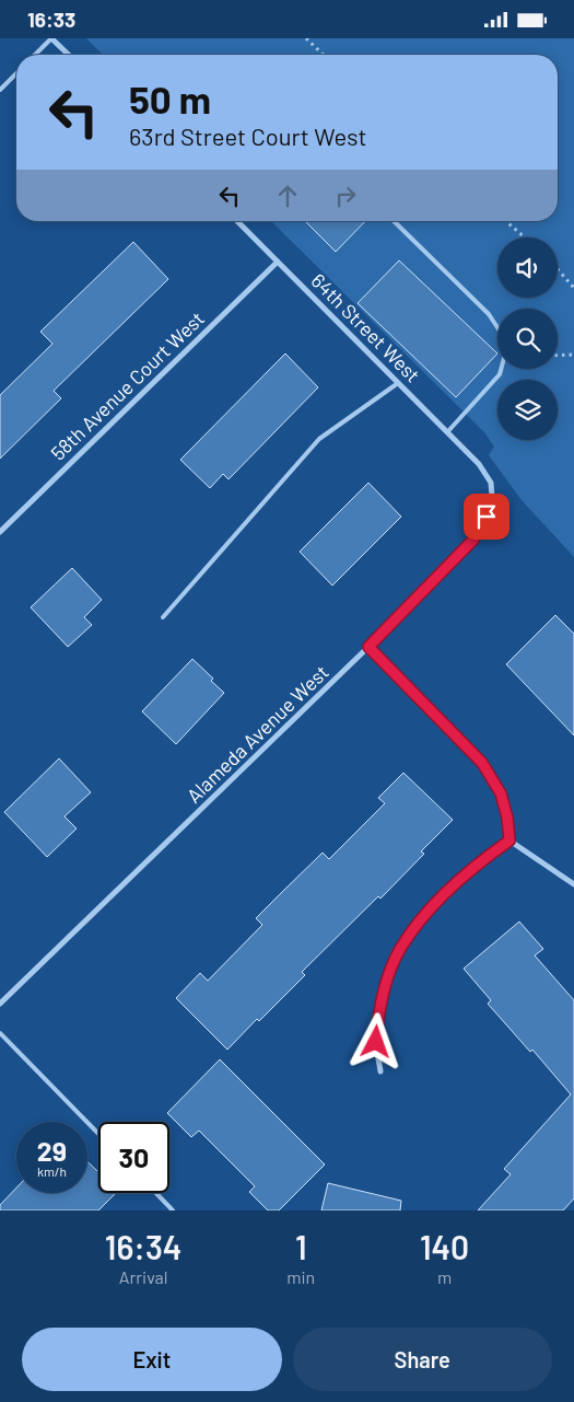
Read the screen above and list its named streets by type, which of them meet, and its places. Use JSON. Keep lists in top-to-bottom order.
{
  "streets": {
    "street": ["64th Street West", "58th Avenue Court West", "Alameda Avenue West"]
  },
  "crossings": [
    ["64th Street West", "58th Avenue Court West"],
    ["64th Street West", "Alameda Avenue West"]
  ],
  "page": {
    "status": "16:33",
    "turn": ["50 m", "63rd Street Court West"],
    "speed": "29 km/h",
    "limit": "30",
    "eta": [
      "16:34",
      "Arrival",
      "1",
      "min",
      "140",
      "m"
    ],
    "buttons": ["Exit", "Share"]
  }
}
